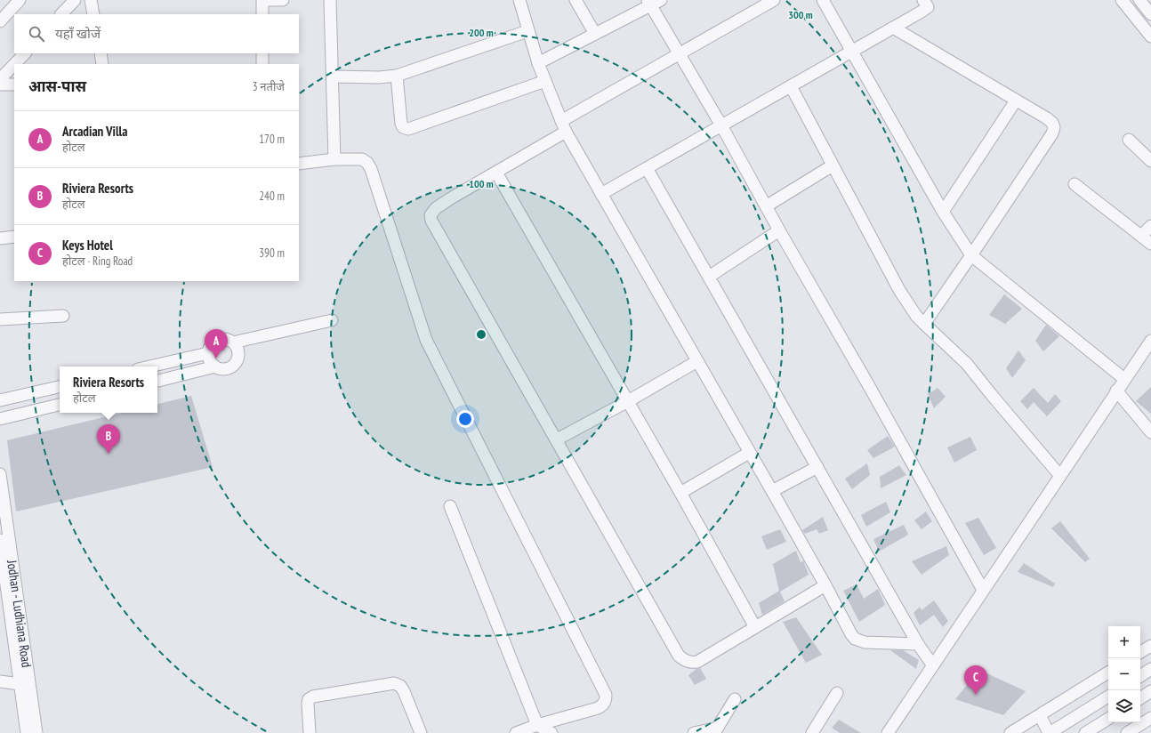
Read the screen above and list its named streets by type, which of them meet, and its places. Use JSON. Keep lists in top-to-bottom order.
{
  "streets": {
    "street": ["Jodhan - Ludhiana Road"]
  },
  "page": {
    "search": "यहाँ खोजें",
    "heading": ["आस-पास", "3 नतीजे"],
    "list": [
      {
        "mark": "A",
        "name": "Arcadian Villa",
        "note": "होटल",
        "value": "170 m"
      },
      {
        "mark": "B",
        "name": "Riviera Resorts",
        "note": "होटल",
        "value": "240 m"
      },
      {
        "mark": "C",
        "name": "Keys Hotel",
        "note": "होटल · Ring Road",
        "value": "390 m"
      }
    ],
    "pins": ["A", "B", "C"],
    "popup": ["Riviera Resorts", "होटल"],
    "map_buttons": ["+", "−"]
  },
  "rings": ["300 m", "200 m", "100 m"]
}
